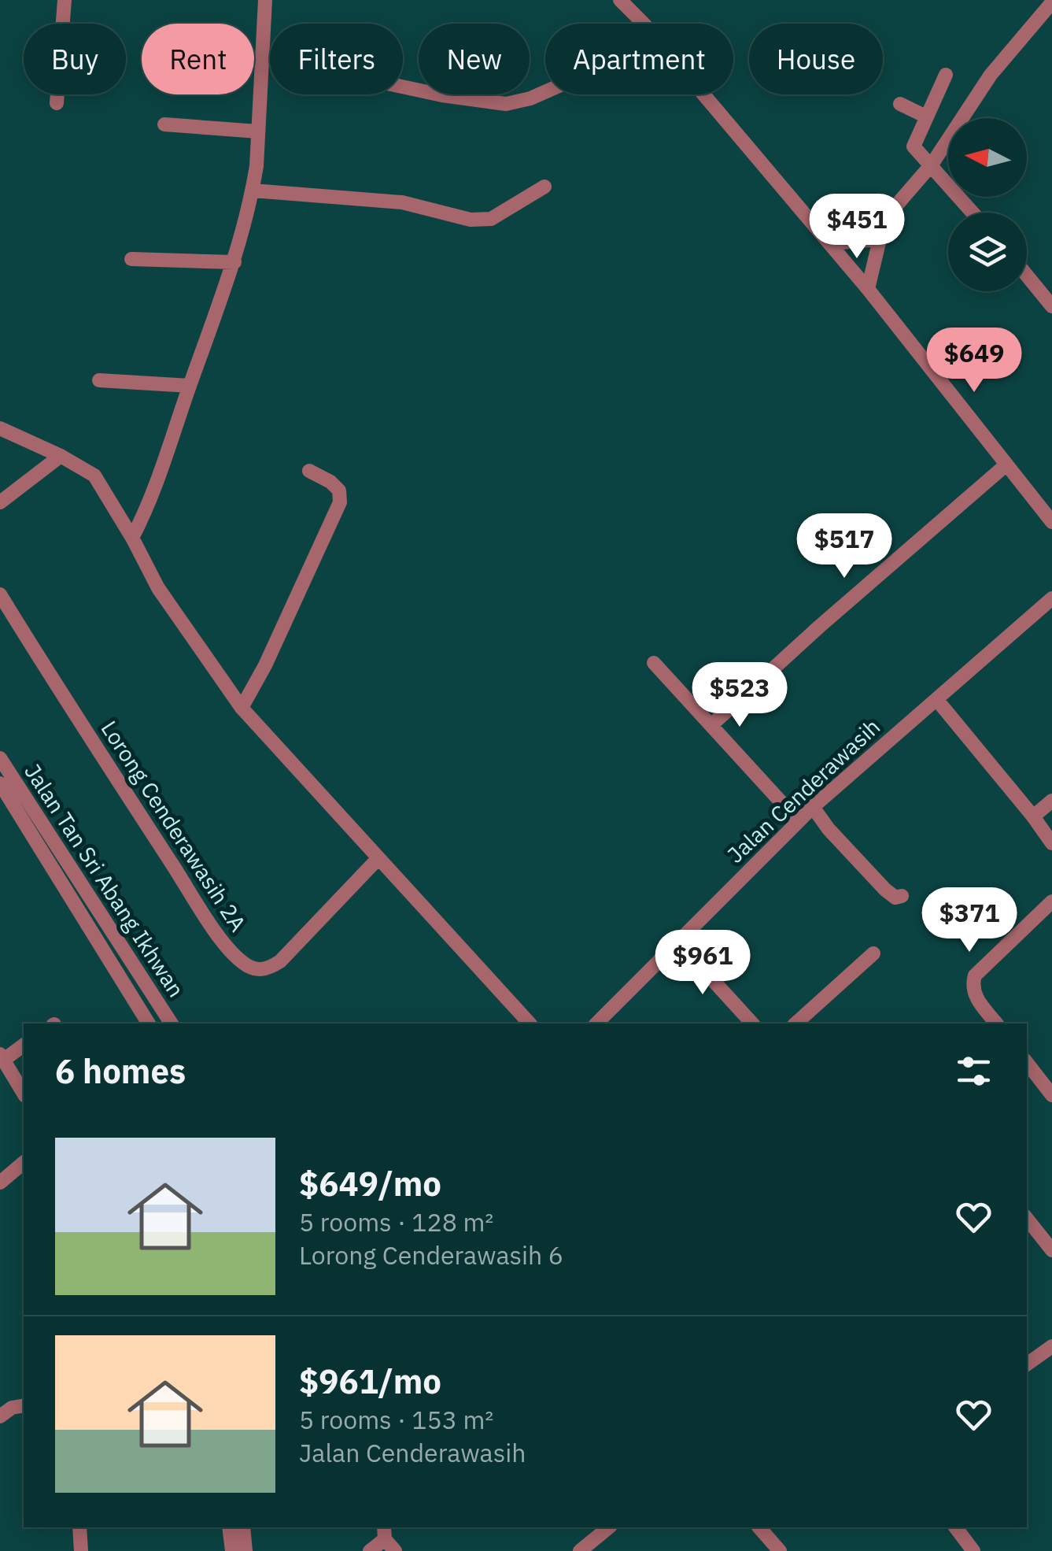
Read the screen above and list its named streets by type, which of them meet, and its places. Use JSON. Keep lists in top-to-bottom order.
{
  "streets": {
    "street": ["Jalan Cenderawasih", "Lorong Cenderawasih 2A", "Jalan Tan Sri Abang Ikhwan"]
  },
  "north": "left",
  "page": {
    "chip": [
      "Buy",
      "Rent",
      "Filters",
      "New",
      "Apartment",
      "House"
    ],
    "price": [
      "$451",
      "$649",
      "$517",
      "$523",
      "$371",
      "$961"
    ],
    "heading": "6 homes",
    "list": [
      {
        "name": "$649/mo",
        "note": "5 rooms · 128 m² · Lorong Cenderawasih 6"
      },
      {
        "name": "$961/mo",
        "note": "5 rooms · 153 m² · Jalan Cenderawasih"
      }
    ]
  }
}
